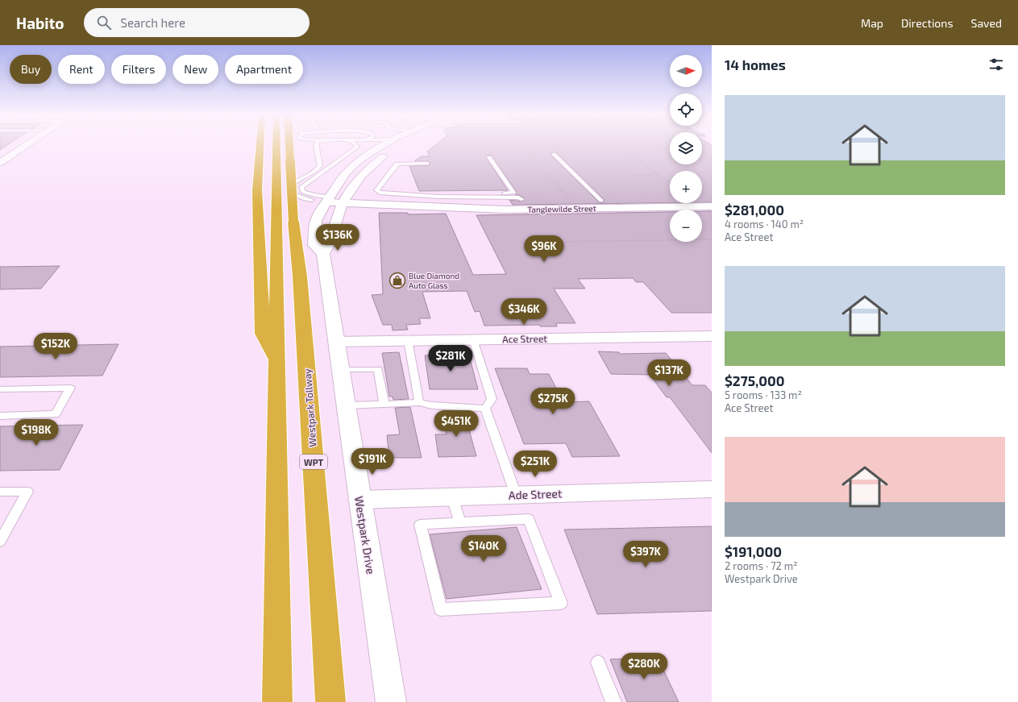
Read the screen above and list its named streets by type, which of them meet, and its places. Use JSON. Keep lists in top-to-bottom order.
{
  "streets": {
    "highway": ["Westpark Tollway", "WPT"],
    "main road": [
      "Tanglewilde Street",
      "Ace Street",
      "Ade Street",
      "Westpark Drive"
    ]
  },
  "crossings": [
    ["Tanglewilde Street", "Westpark Drive"],
    ["Ace Street", "Westpark Drive"],
    ["Ade Street", "Westpark Drive"]
  ],
  "places": {
    "shop": ["Blue Diamond Auto Glass"]
  },
  "north": "right",
  "page": {
    "header": "Habito",
    "search": "Search here",
    "nav": ["Map", "Directions", "Saved"],
    "heading": "14 homes",
    "map_buttons": ["+", "−"],
    "chip": [
      "Buy",
      "Rent",
      "Filters",
      "New",
      "Apartment"
    ],
    "list": [
      {
        "name": "$281,000",
        "note": "4 rooms · 140 m² · Ace Street"
      },
      {
        "name": "$275,000",
        "note": "5 rooms · 133 m² · Ace Street"
      },
      {
        "name": "$191,000",
        "note": "2 rooms · 72 m² · Westpark Drive"
      }
    ],
    "price": [
      "$136K",
      "$96K",
      "$346K",
      "$152K",
      "$281K",
      "$137K",
      "$275K",
      "$451K",
      "$198K",
      "$191K",
      "$251K",
      "$140K",
      "$397K",
      "$280K"
    ]
  }
}
